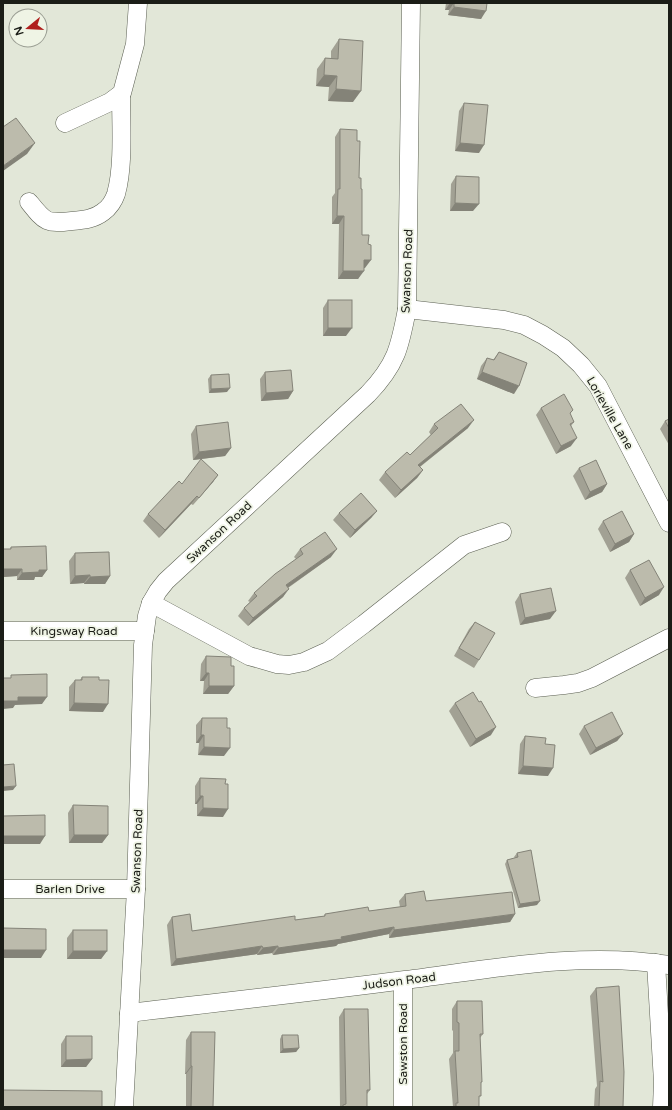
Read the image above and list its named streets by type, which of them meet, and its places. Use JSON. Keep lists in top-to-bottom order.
{
  "streets": {
    "street": [
      "Swanson Road",
      "Lorieville Lane",
      "Kingsway Road",
      "Barlen Drive",
      "Judson Road",
      "Sawston Road"
    ]
  },
  "crossings": [
    ["Swanson Road", "Lorieville Lane"],
    ["Swanson Road", "Kingsway Road"],
    ["Swanson Road", "Barlen Drive"],
    ["Swanson Road", "Judson Road"],
    ["Judson Road", "Sawston Road"]
  ],
  "north": "left"
}
